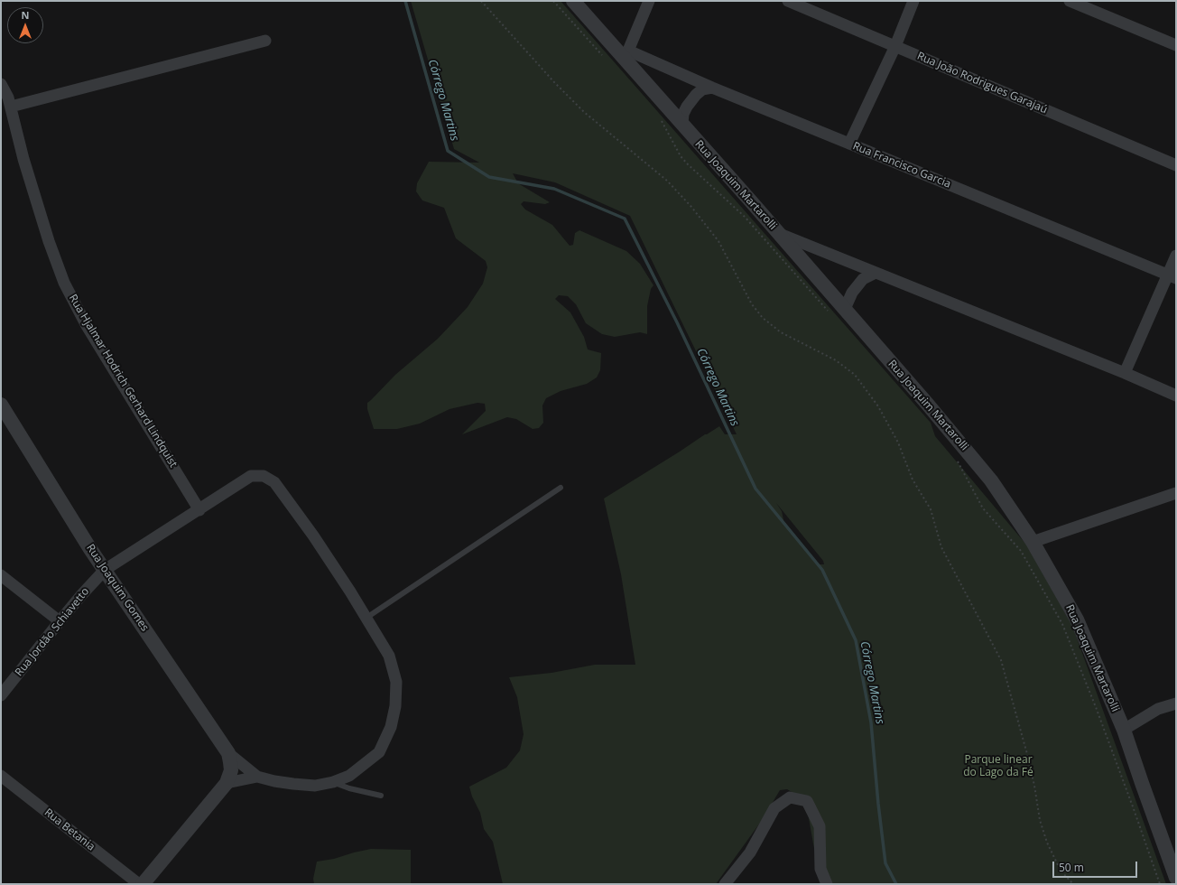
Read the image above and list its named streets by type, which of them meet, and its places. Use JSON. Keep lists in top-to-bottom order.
{
  "streets": {
    "street": [
      "Rua João Rodrigues Garajaú",
      "Rua Francisco Garcia",
      "Rua Joaquim Martarolli",
      "Rua Hjalmar Hodrich Gerhard Lindquist",
      "Rua Joaquim Gomes",
      "Rua Jordão Schiavetto",
      "Rua Betania"
    ]
  },
  "crossings": [
    ["Rua Francisco Garcia", "Rua Joaquim Martarolli"],
    ["Rua Hjalmar Hodrich Gerhard Lindquist", "Rua Jordão Schiavetto"],
    ["Rua Joaquim Gomes", "Rua Jordão Schiavetto"]
  ],
  "water": ["Córrego Martins"],
  "parks": ["Parque linear do Lago da Fé"],
  "scale_bar": "50 m",
  "north": "top"
}
